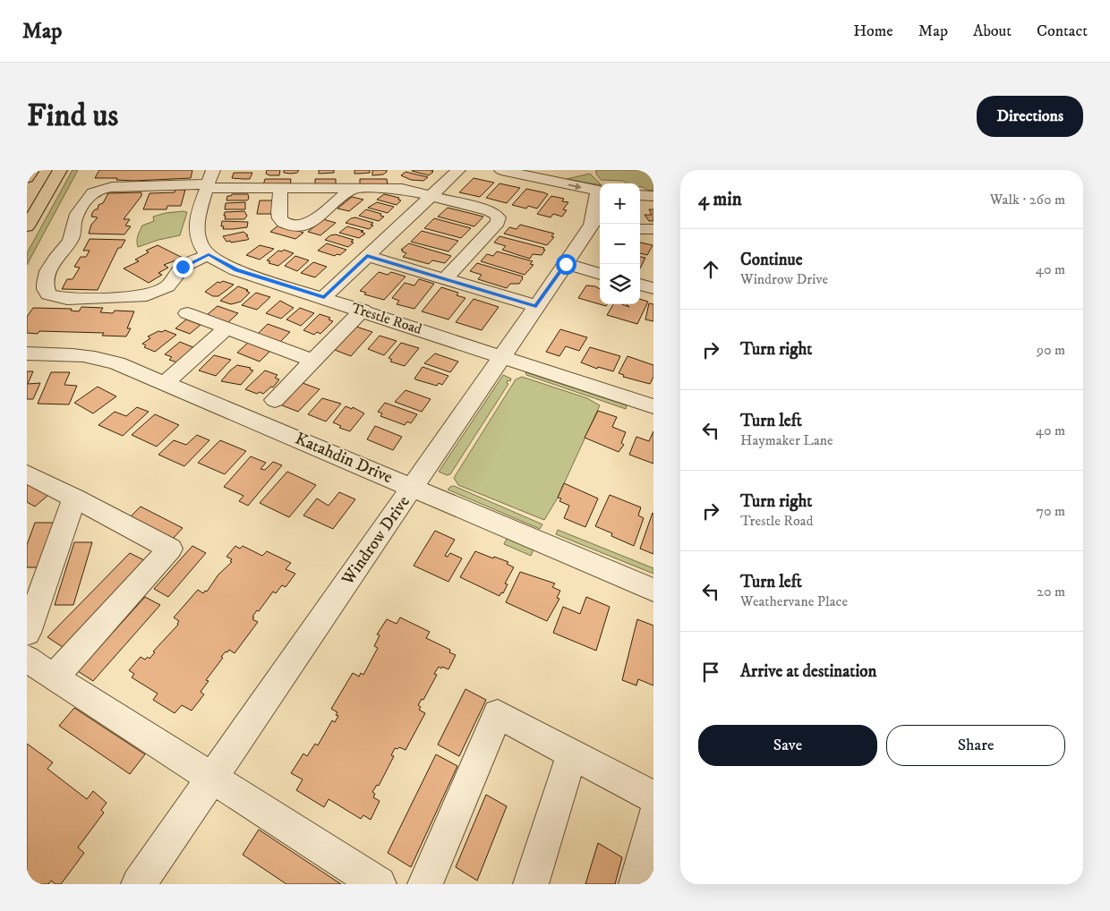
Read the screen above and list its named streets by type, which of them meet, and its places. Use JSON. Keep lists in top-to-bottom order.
{
  "streets": {
    "street": ["Trestle Road", "Katahdin Drive", "Windrow Drive"]
  },
  "crossings": [
    ["Trestle Road", "Windrow Drive"],
    ["Katahdin Drive", "Windrow Drive"]
  ],
  "page": {
    "header": "Map",
    "nav": [
      "Home",
      "Map",
      "About",
      "Contact"
    ],
    "buttons": [
      "Directions",
      ["Save", "Share"]
    ],
    "title": "Find us",
    "heading": ["4 min", "Walk · 260 m"],
    "map_buttons": ["+", "−"],
    "list": [
      ["Continue", "Windrow Drive", "40 m"],
      ["Turn right", "90 m"],
      ["Turn left", "Haymaker Lane", "40 m"],
      ["Turn right", "Trestle Road", "70 m"],
      ["Turn left", "Weathervane Place", "20 m"],
      "Arrive at destination"
    ]
  }
}
